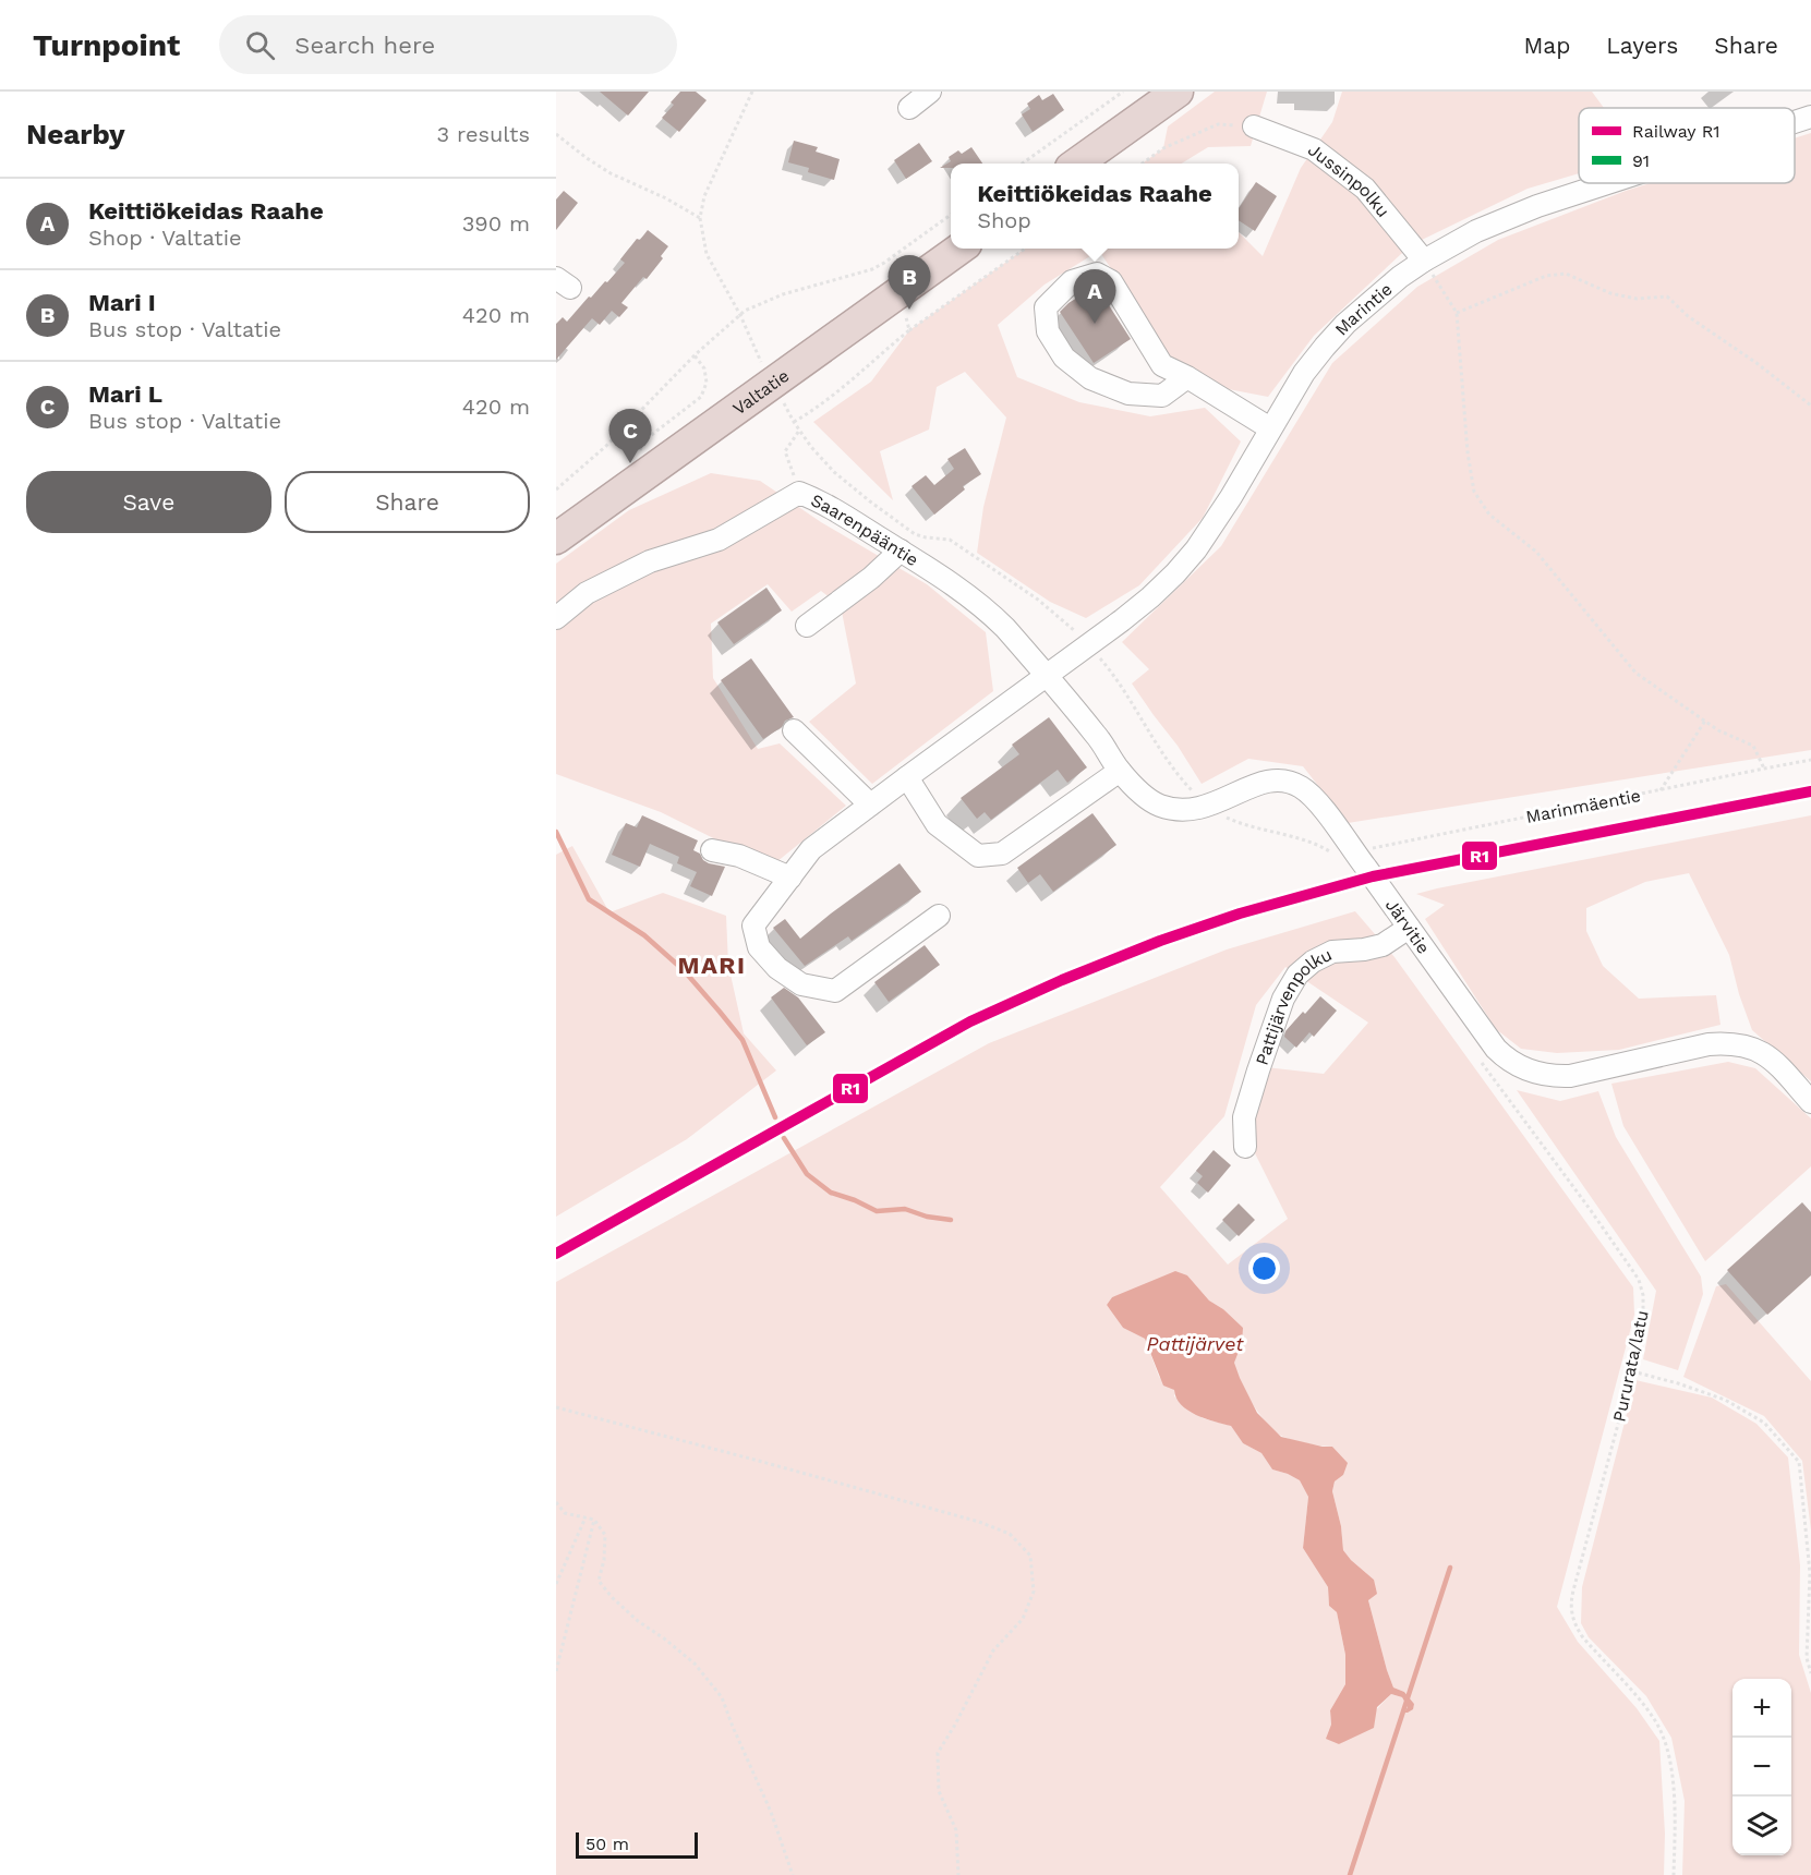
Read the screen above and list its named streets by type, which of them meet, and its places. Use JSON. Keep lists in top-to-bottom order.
{
  "streets": {
    "highway": ["Valtatie"],
    "street": [
      "Jussinpolku",
      "Marintie",
      "Saarenpääntie",
      "Järvitie",
      "Pattijärvenpolku"
    ],
    "path": ["Marinmäentie", "Pururata/latu"]
  },
  "crossings": [
    ["Jussinpolku", "Marintie"],
    ["Marintie", "Saarenpääntie"],
    ["Marintie", "Järvitie"],
    ["Saarenpääntie", "Järvitie"],
    ["Marinmäentie", "Järvitie"],
    ["Järvitie", "Pattijärvenpolku"]
  ],
  "districts": ["MARI"],
  "water": ["Pattijärvet"],
  "lines": ["rail line R1"],
  "legend": ["Railway R1", "91"],
  "scale_bar": "50 m",
  "page": {
    "header": "Turnpoint",
    "search": "Search here",
    "nav": ["Map", "Layers", "Share"],
    "heading": ["Nearby", "3 results"],
    "popup": ["Keittiökeidas Raahe", "Shop"],
    "list": [
      {
        "mark": "A",
        "name": "Keittiökeidas Raahe",
        "note": "Shop · Valtatie",
        "value": "390 m"
      },
      {
        "mark": "B",
        "name": "Mari I",
        "note": "Bus stop · Valtatie",
        "value": "420 m"
      },
      {
        "mark": "C",
        "name": "Mari L",
        "note": "Bus stop · Valtatie",
        "value": "420 m"
      }
    ],
    "pins": ["B", "A", "C"],
    "buttons": ["Save", "Share"],
    "map_buttons": ["+", "−"],
    "scale": "50 m"
  }
}
